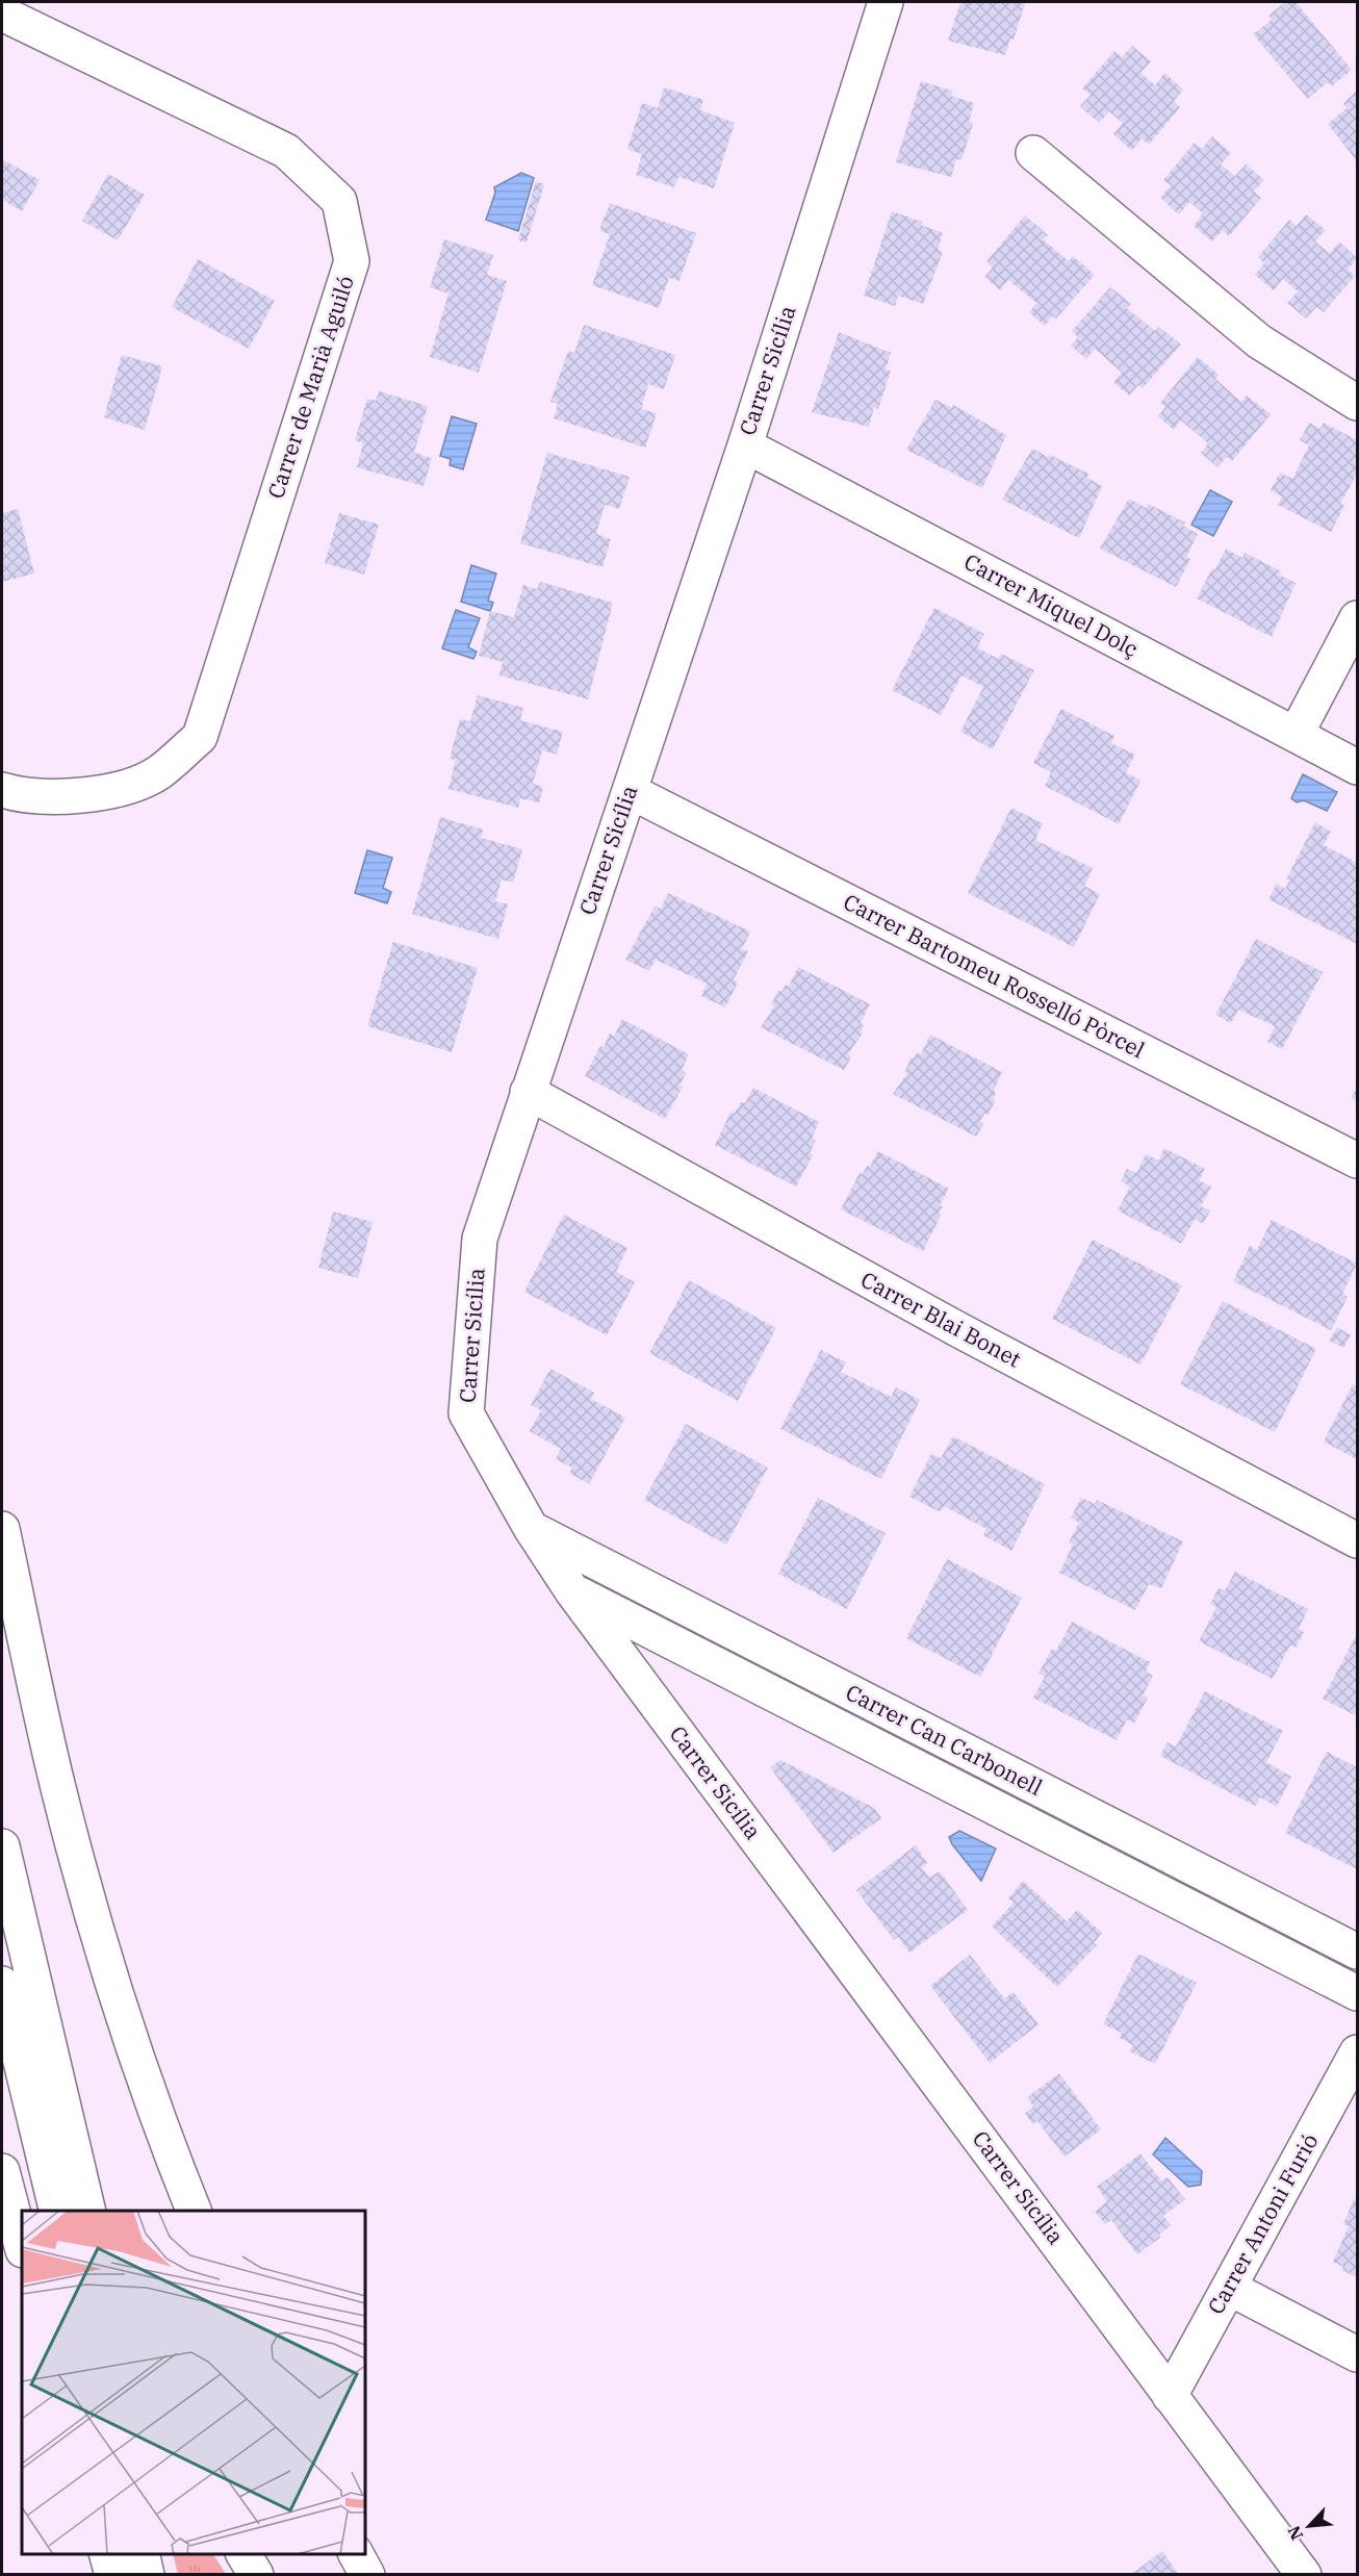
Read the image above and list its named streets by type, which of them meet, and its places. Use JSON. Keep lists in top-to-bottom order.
{
  "streets": {
    "main road": [
      "Carrer Sicília",
      "Carrer de Marià Aguiló",
      "Carrer Miquel Dolç",
      "Carrer Bartomeu Rosselló Pòrcel",
      "Carrer Blai Bonet",
      "Carrer Can Carbonell",
      "Carrer Antoni Furió"
    ]
  },
  "crossings": [
    ["Carrer Sicília", "Carrer Miquel Dolç"],
    ["Carrer Sicília", "Carrer Bartomeu Rosselló Pòrcel"],
    ["Carrer Sicília", "Carrer Blai Bonet"],
    ["Carrer Sicília", "Carrer Can Carbonell"],
    ["Carrer Sicília", "Carrer Antoni Furió"]
  ],
  "north": "bottom left"
}
